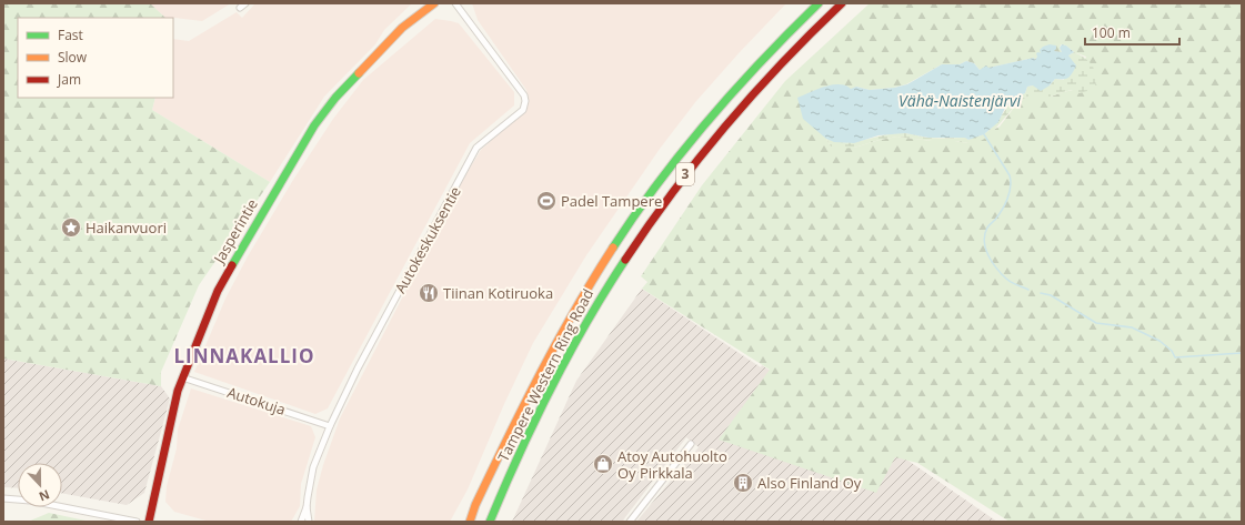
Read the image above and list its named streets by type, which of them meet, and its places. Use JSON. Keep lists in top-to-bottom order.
{
  "streets": {
    "main road": ["3", "Jasperintie", "Tampere Western Ring Road"],
    "street": ["Autokeskuksentie", "Autokuja"]
  },
  "crossings": [
    ["Jasperintie", "Autokuja"],
    ["Autokeskuksentie", "Autokuja"]
  ],
  "districts": ["LINNAKALLIO"],
  "water": ["Vähä-Naistenjärvi"],
  "places": {
    "sports": ["Padel Tampere"],
    "place": ["Haikanvuori"],
    "restaurant": ["Tiinan Kotiruoka"],
    "shop": ["Atoy Autohuolto Oy Pirkkala"],
    "building": ["Also Finland Oy"]
  },
  "legend": ["Fast", "Slow", "Jam"],
  "scale_bar": "100 m",
  "north": "bottom"
}
